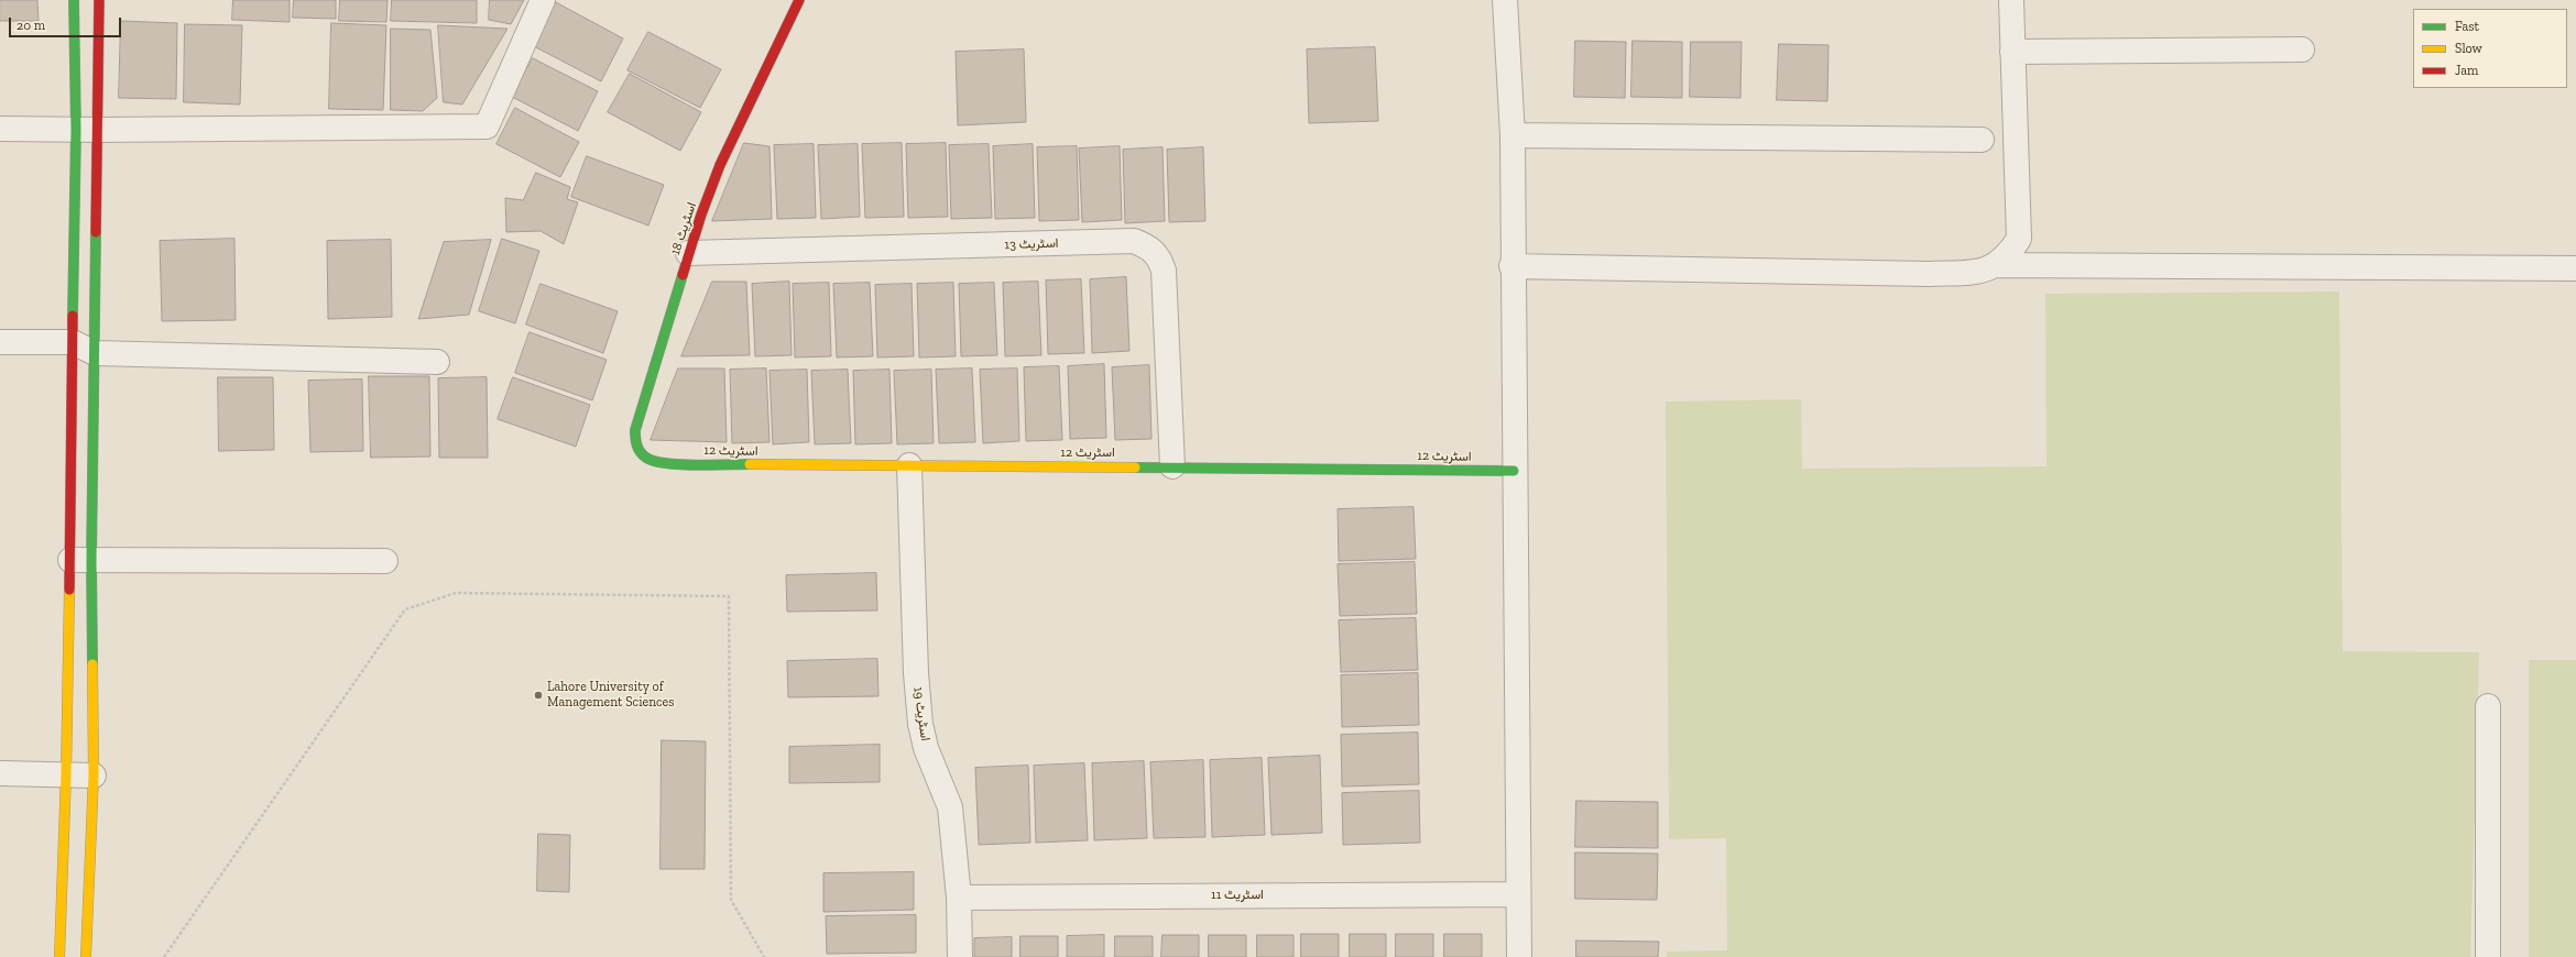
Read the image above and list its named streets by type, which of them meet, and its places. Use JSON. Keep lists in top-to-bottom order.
{
  "streets": {
    "street": [
      "اسٹریٹ 18",
      "اسٹریٹ 13",
      "اسٹریٹ 12",
      "اسٹریٹ 19",
      "اسٹریٹ 11"
    ]
  },
  "crossings": [
    ["اسٹریٹ 18", "اسٹریٹ 13"],
    ["اسٹریٹ 18", "اسٹریٹ 12"],
    ["اسٹریٹ 13", "اسٹریٹ 12"],
    ["اسٹریٹ 12", "اسٹریٹ 19"],
    ["اسٹریٹ 19", "اسٹریٹ 11"]
  ],
  "places": ["Lahore University of Management Sciences"],
  "legend": ["Fast", "Slow", "Jam"],
  "scale_bar": "20 m"
}
